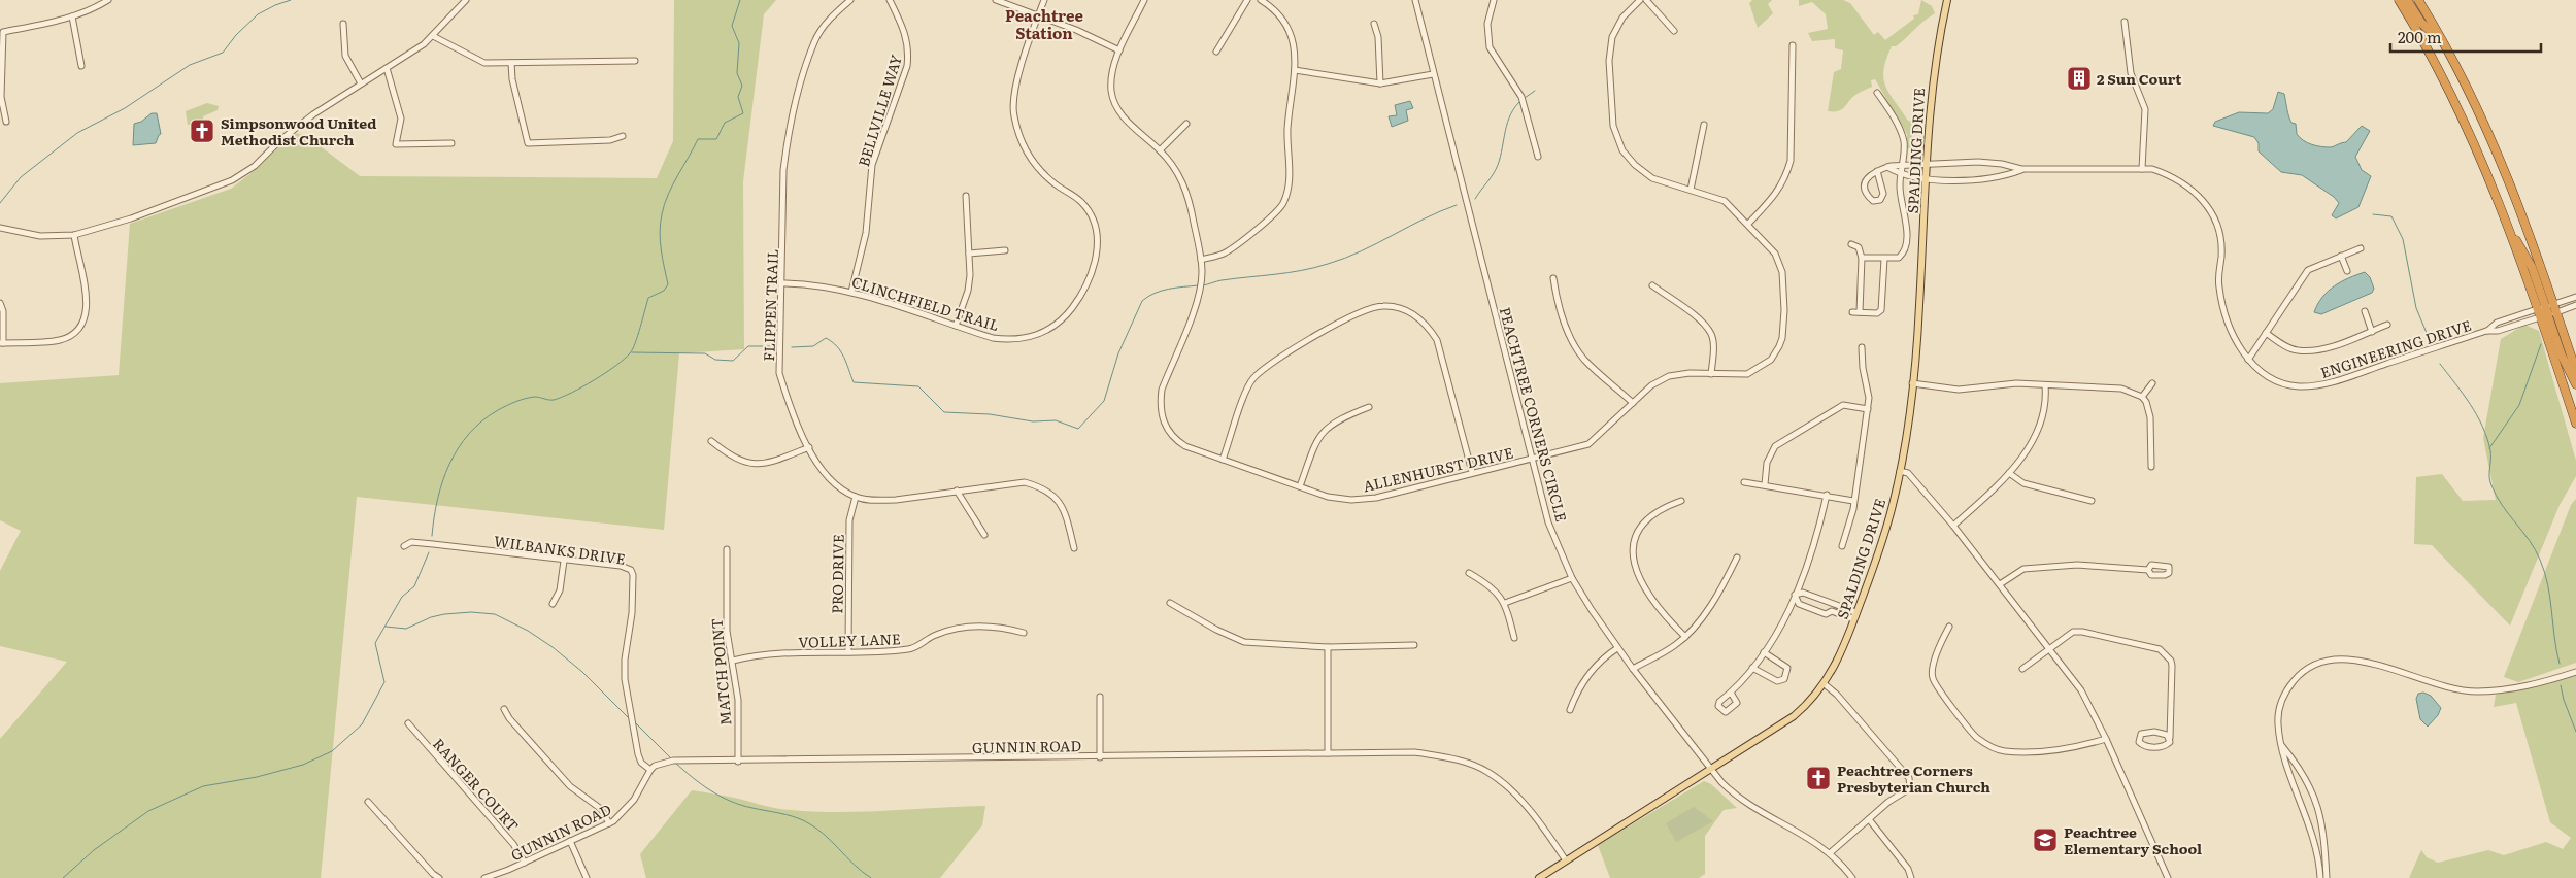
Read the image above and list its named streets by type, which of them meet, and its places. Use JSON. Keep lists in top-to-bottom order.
{
  "streets": {
    "main road": ["SPALDING DRIVE"],
    "street": [
      "BELLVILLE WAY",
      "CLINCHFIELD TRAIL",
      "FLIPPEN TRAIL",
      "ENGINEERING DRIVE",
      "PEACHTREE CORNERS CIRCLE",
      "ALLENHURST DRIVE",
      "WILBANKS DRIVE",
      "PRO DRIVE",
      "VOLLEY LANE",
      "MATCH POINT",
      "GUNNIN ROAD",
      "RANGER COURT"
    ]
  },
  "crossings": [
    ["BELLVILLE WAY", "CLINCHFIELD TRAIL"],
    ["SPALDING DRIVE", "ENGINEERING DRIVE"],
    ["SPALDING DRIVE", "PEACHTREE CORNERS CIRCLE"],
    ["SPALDING DRIVE", "GUNNIN ROAD"],
    ["CLINCHFIELD TRAIL", "FLIPPEN TRAIL"],
    ["FLIPPEN TRAIL", "PRO DRIVE"],
    ["PEACHTREE CORNERS CIRCLE", "ALLENHURST DRIVE"],
    ["WILBANKS DRIVE", "GUNNIN ROAD"],
    ["PRO DRIVE", "VOLLEY LANE"],
    ["VOLLEY LANE", "MATCH POINT"],
    ["MATCH POINT", "GUNNIN ROAD"],
    ["GUNNIN ROAD", "RANGER COURT"]
  ],
  "districts": ["Peachtree Station"],
  "places": {
    "building": ["2 Sun Court"],
    "church": ["Simpsonwood United Methodist Church", "Peachtree Corners Presbyterian Church"],
    "school or university": ["Peachtree Elementary School"]
  },
  "scale_bar": "200 m"
}
